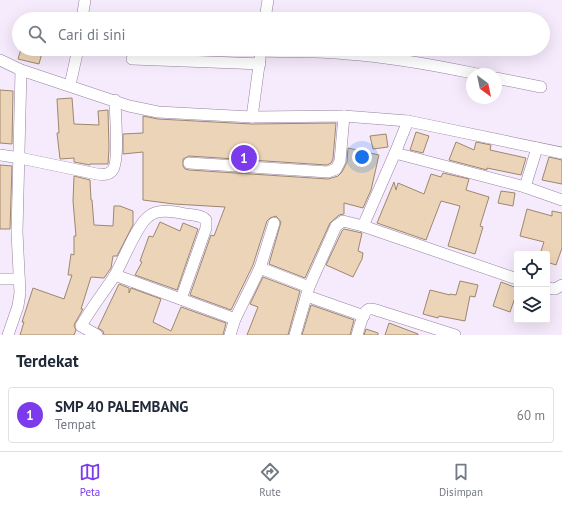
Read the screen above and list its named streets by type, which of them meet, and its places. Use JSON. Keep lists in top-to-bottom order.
{
  "north": "bottom right",
  "page": {
    "search": "Cari di sini",
    "pins": "1",
    "heading": "Terdekat",
    "list": [
      {
        "mark": "1",
        "name": "SMP 40 PALEMBANG",
        "note": "Tempat",
        "value": "60 m"
      }
    ],
    "nav": ["Peta", "Rute", "Disimpan"]
  }
}
